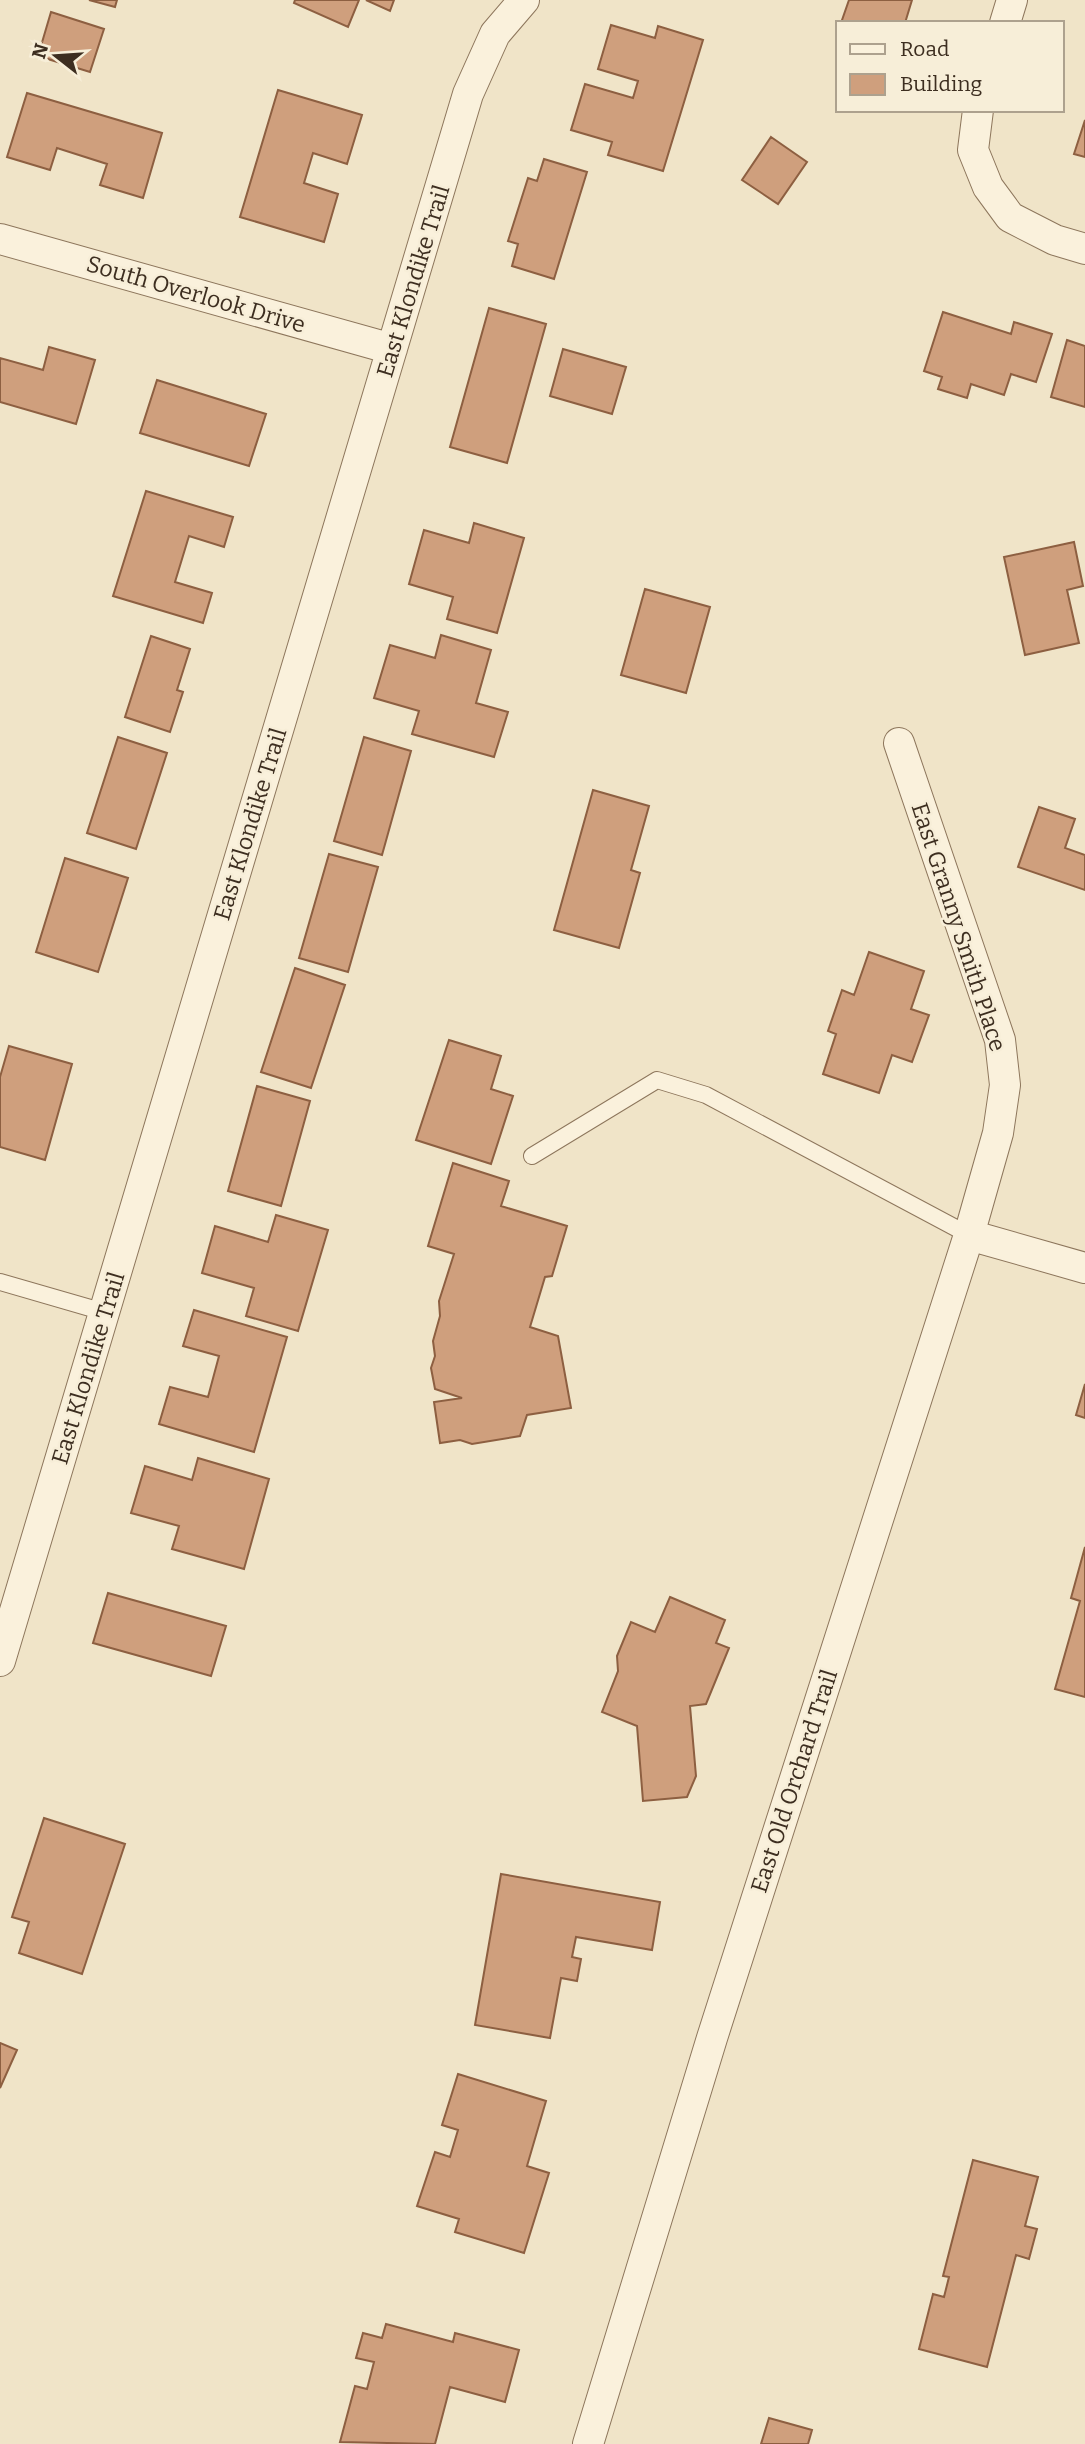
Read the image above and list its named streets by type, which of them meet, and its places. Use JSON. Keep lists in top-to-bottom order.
{
  "streets": {
    "street": [
      "East Klondike Trail",
      "South Overlook Drive",
      "East Granny Smith Place",
      "East Old Orchard Trail"
    ]
  },
  "crossings": [
    ["East Klondike Trail", "South Overlook Drive"],
    ["East Granny Smith Place", "East Old Orchard Trail"]
  ],
  "legend": ["Road", "Building"],
  "north": "left"
}
